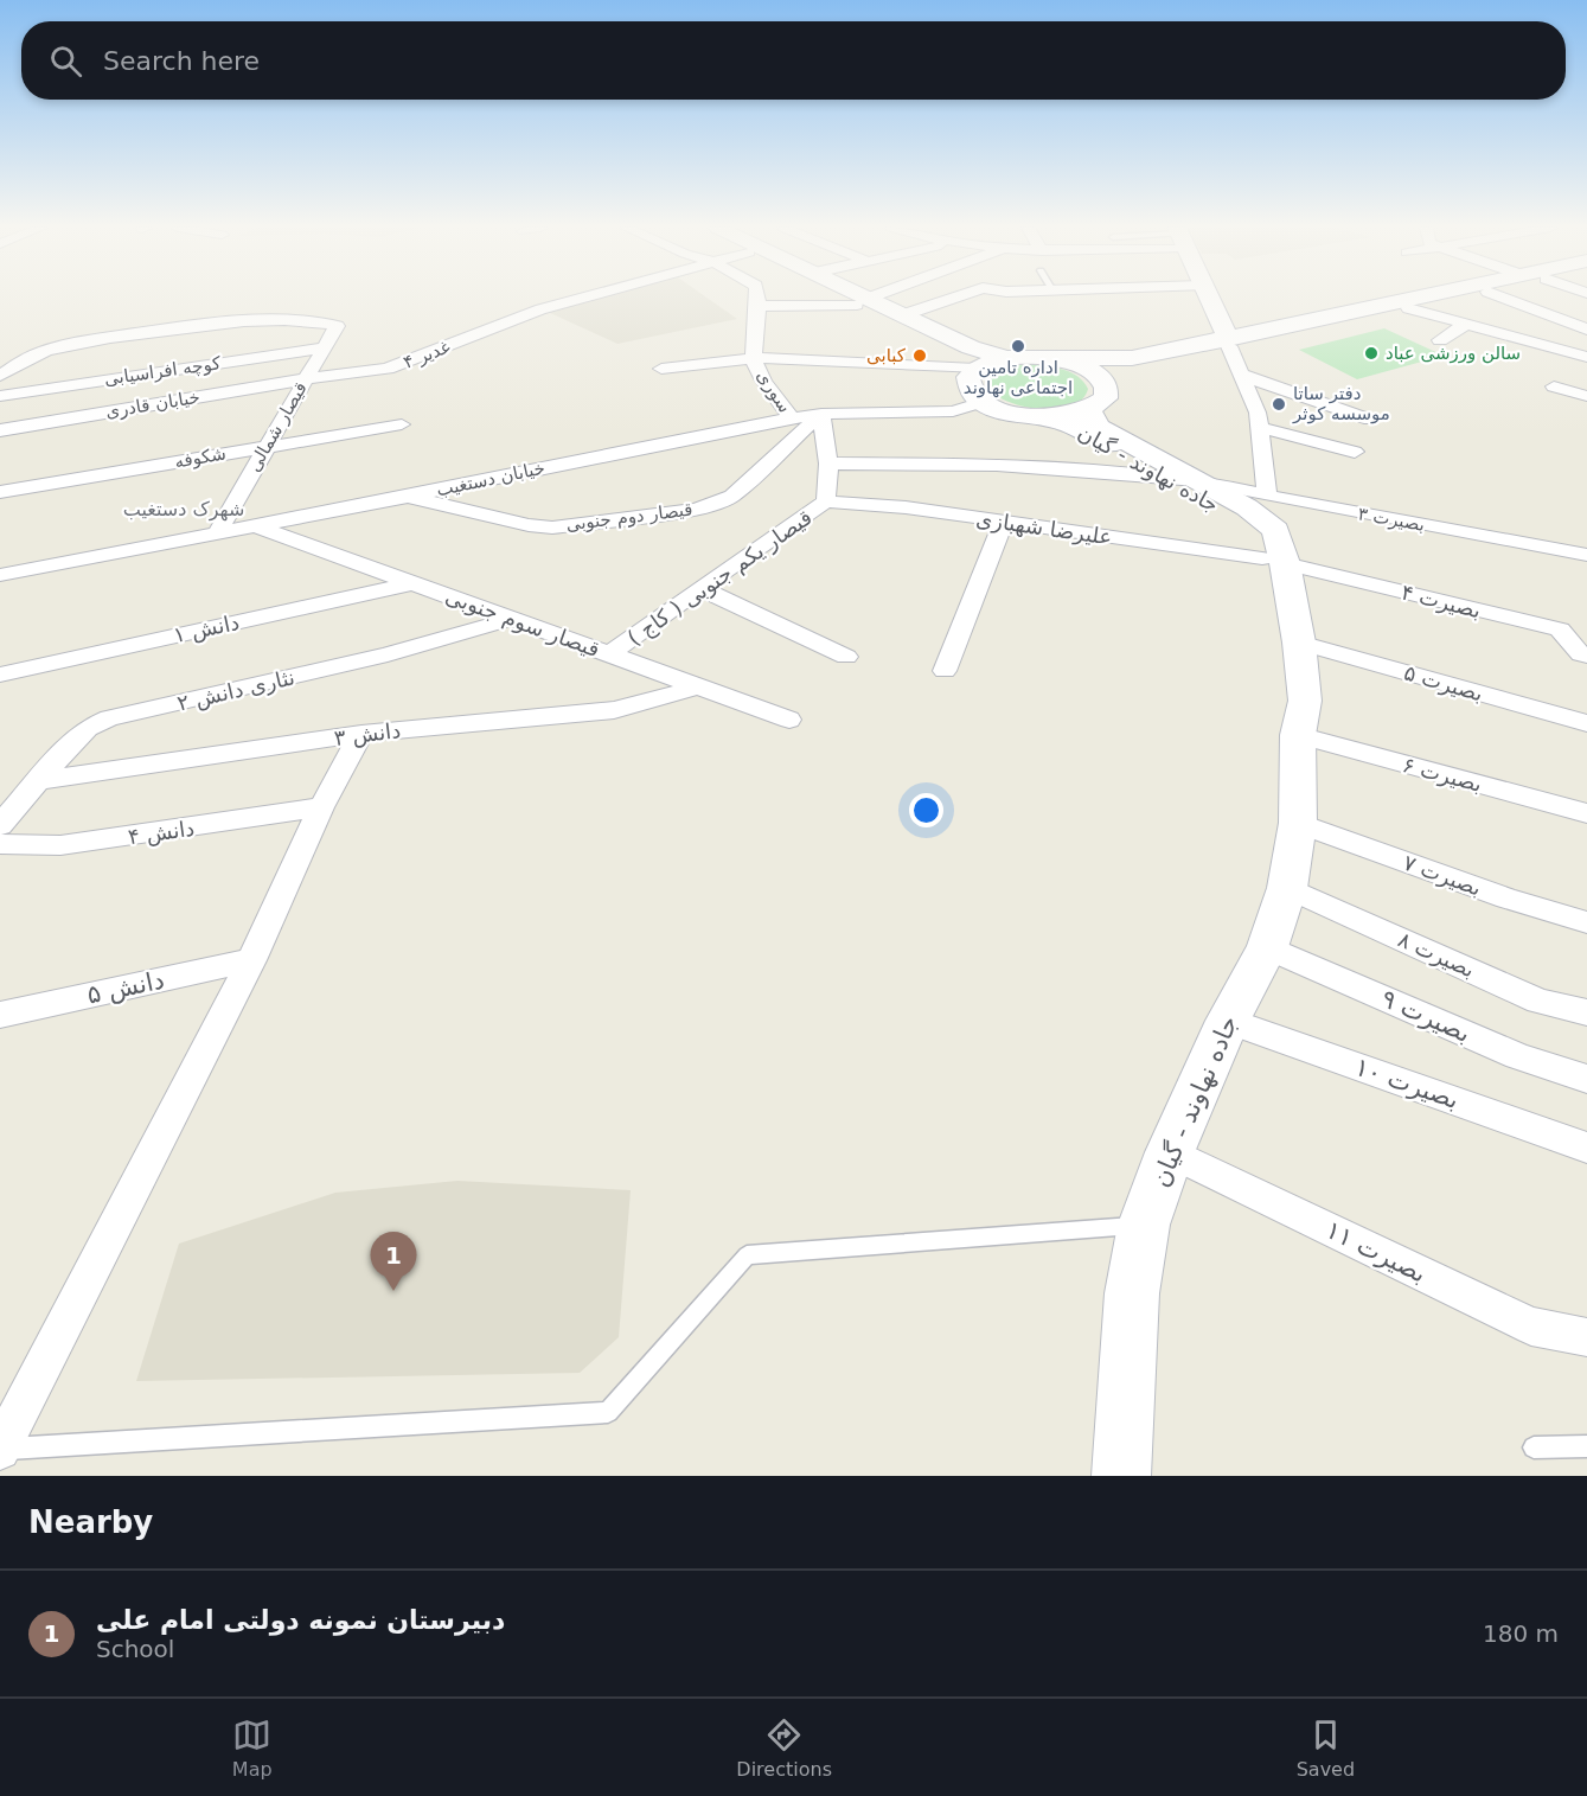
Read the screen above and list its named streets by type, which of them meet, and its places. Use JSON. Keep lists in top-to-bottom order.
{
  "streets": {
    "main road": ["جاده نهاوند - گیان"],
    "street": [
      "غدیر ۴",
      "کوچه افراسیابی",
      "سوری",
      "خیابان قادری",
      "قیصار شمالی",
      "شکوفه",
      "خیابان دستغیب",
      "قیصار دوم جنوبی",
      "بصیرت ۳",
      "علیرضا شهبازی",
      "قیصار یکم جنوبی ( کاج )",
      "بصیرت ۴",
      "قیصار سوم جنوبی",
      "دانش ۱",
      "بصیرت ۵",
      "نثاری دانش ۲",
      "دانش ۳",
      "بصیرت ۶",
      "دانش ۴",
      "بصیرت ۷",
      "بصیرت ۸",
      "دانش ۵",
      "بصیرت ۹",
      "بصیرت ۱۰",
      "بصیرت ۱۱"
    ]
  },
  "crossings": [
    ["غدیر ۴", "خیابان قادری"],
    ["غدیر ۴", "قیصار شمالی"],
    ["کوچه افراسیابی", "قیصار شمالی"],
    ["سوری", "خیابان دستغیب"],
    ["خیابان قادری", "قیصار شمالی"],
    ["قیصار شمالی", "شکوفه"],
    ["قیصار شمالی", "خیابان دستغیب"],
    ["جاده نهاوند - گیان", "بصیرت ۳"],
    ["جاده نهاوند - گیان", "علیرضا شهبازی"],
    ["جاده نهاوند - گیان", "بصیرت ۴"],
    ["جاده نهاوند - گیان", "بصیرت ۵"],
    ["جاده نهاوند - گیان", "بصیرت ۶"],
    ["جاده نهاوند - گیان", "بصیرت ۷"],
    ["جاده نهاوند - گیان", "بصیرت ۸"],
    ["جاده نهاوند - گیان", "بصیرت ۹"],
    ["جاده نهاوند - گیان", "بصیرت ۱۰"],
    ["جاده نهاوند - گیان", "بصیرت ۱۱"],
    ["خیابان دستغیب", "قیصار دوم جنوبی"],
    ["خیابان دستغیب", "قیصار یکم جنوبی ( کاج )"],
    ["خیابان دستغیب", "قیصار سوم جنوبی"],
    ["قیصار دوم جنوبی", "قیصار یکم جنوبی ( کاج )"],
    ["بصیرت ۳", "قیصار یکم جنوبی ( کاج )"],
    ["علیرضا شهبازی", "قیصار یکم جنوبی ( کاج )"],
    ["علیرضا شهبازی", "بصیرت ۴"],
    ["قیصار یکم جنوبی ( کاج )", "قیصار سوم جنوبی"],
    ["قیصار سوم جنوبی", "دانش ۱"],
    ["قیصار سوم جنوبی", "نثاری دانش ۲"],
    ["قیصار سوم جنوبی", "دانش ۳"],
    ["نثاری دانش ۲", "دانش ۳"]
  ],
  "districts": ["شهرک دستغیب"],
  "places": [
    "اداره تامین اجتماعی نهاوند",
    "سالن ورزشی عباد",
    "کبابی",
    "دفتر ساتا موسسه کوثر"
  ],
  "page": {
    "search": "Search here",
    "pins": "1",
    "heading": "Nearby",
    "list": [
      {
        "mark": "1",
        "name": "دبیرستان نمونه دولتی امام علی",
        "note": "School",
        "value": "180 m"
      }
    ],
    "nav": ["Map", "Directions", "Saved"]
  }
}
